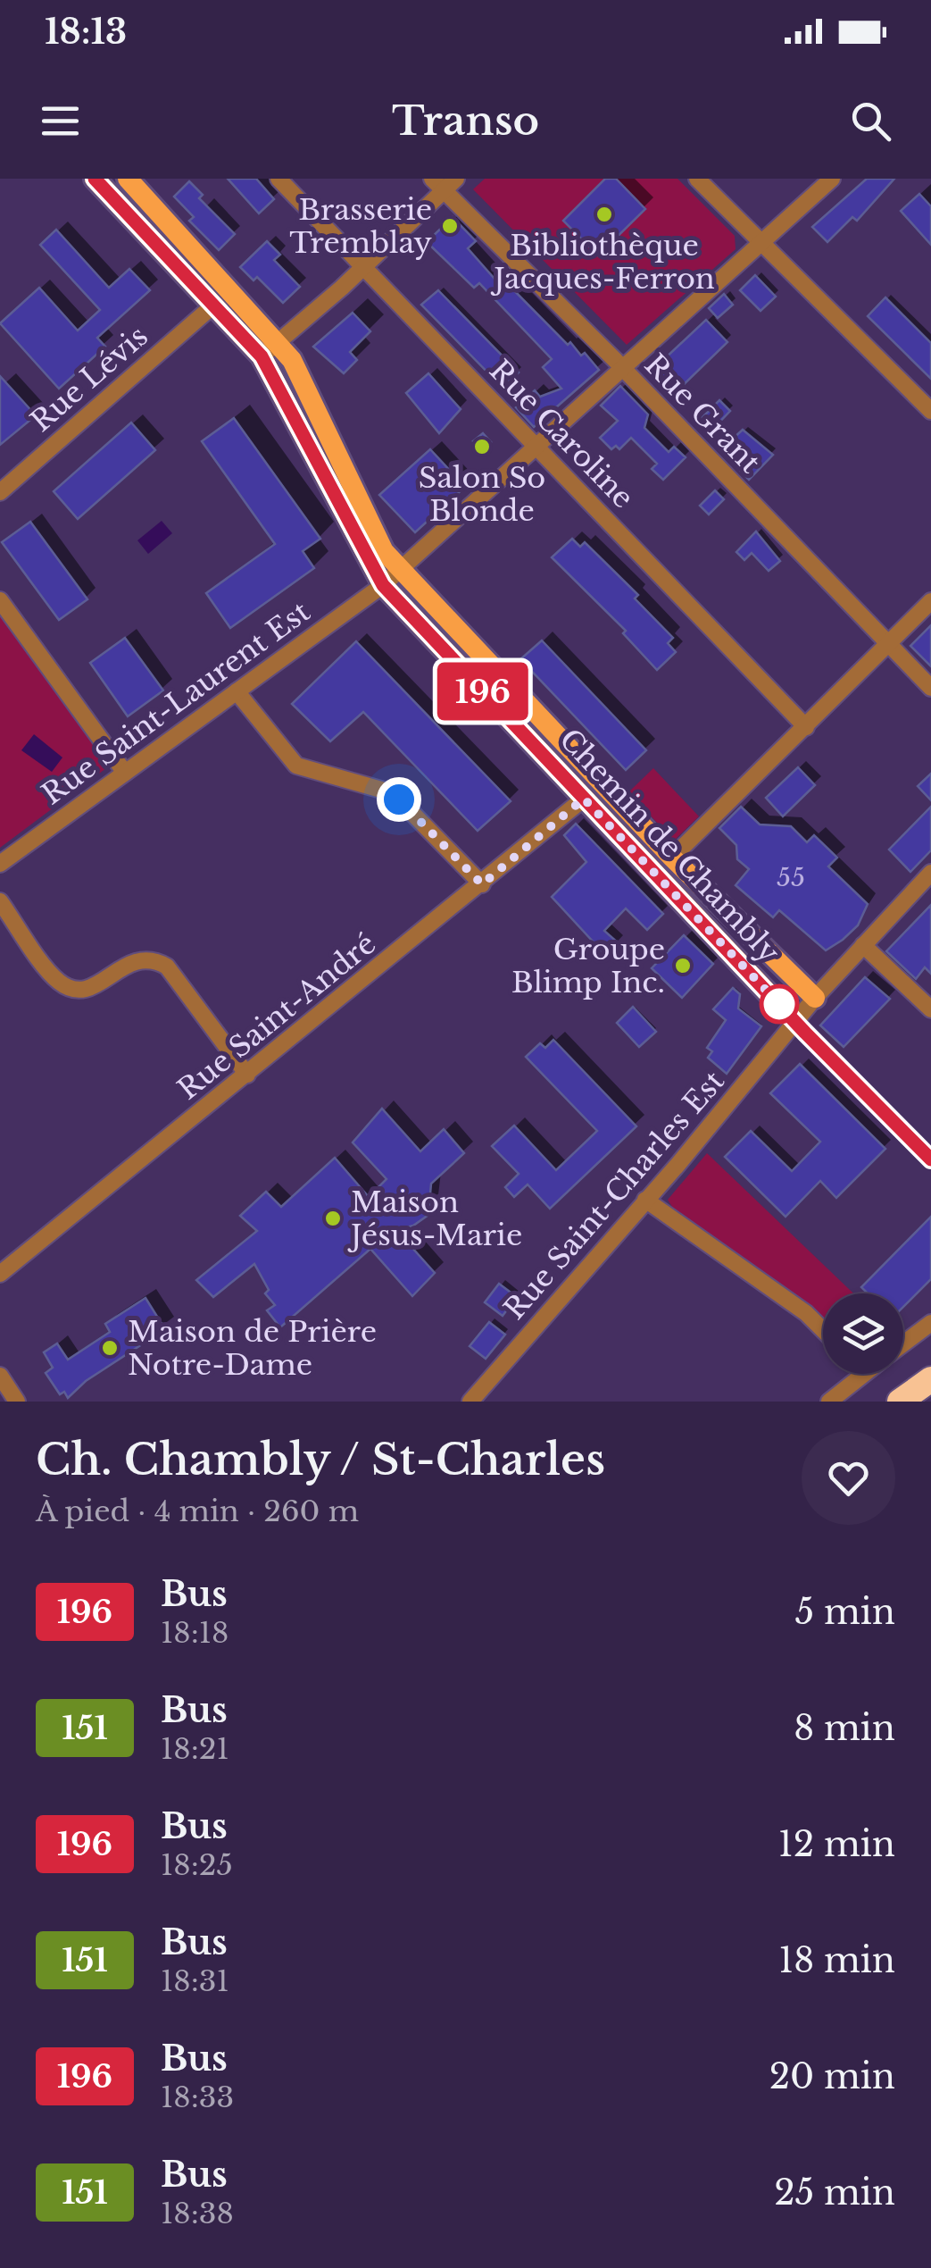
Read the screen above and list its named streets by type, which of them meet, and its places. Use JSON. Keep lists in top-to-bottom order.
{
  "streets": {
    "main road": ["Chemin de Chambly"],
    "street": [
      "Rue Lévis",
      "Rue Grant",
      "Rue Caroline",
      "Rue Saint-Laurent Est",
      "Rue Saint-André",
      "Rue Saint-Charles Est"
    ]
  },
  "crossings": [
    ["Rue Lévis", "Chemin de Chambly"],
    ["Rue Grant", "Rue Saint-Laurent Est"],
    ["Rue Caroline", "Rue Saint-Laurent Est"],
    ["Rue Saint-Laurent Est", "Chemin de Chambly"],
    ["Chemin de Chambly", "Rue Saint-André"],
    ["Chemin de Chambly", "Rue Saint-Charles Est"]
  ],
  "places": [
    "Bibliothèque Jacques-Ferron",
    "Brasserie Tremblay",
    "Salon So Blonde",
    "Groupe Blimp Inc.",
    "Maison Jésus-Marie",
    "Maison de Prière Notre-Dame"
  ],
  "lines": ["bus line 196"],
  "house_numbers": ["55"],
  "page": {
    "status": "18:13",
    "header": "Transo",
    "on_map": "196",
    "heading": ["Ch. Chambly / St-Charles", "À pied · 4 min · 260 m"],
    "list": [
      {
        "mark": "196",
        "name": "Bus",
        "note": "18:18",
        "value": "5 min"
      },
      {
        "mark": "151",
        "name": "Bus",
        "note": "18:21",
        "value": "8 min"
      },
      {
        "mark": "196",
        "name": "Bus",
        "note": "18:25",
        "value": "12 min"
      },
      {
        "mark": "151",
        "name": "Bus",
        "note": "18:31",
        "value": "18 min"
      },
      {
        "mark": "196",
        "name": "Bus",
        "note": "18:33",
        "value": "20 min"
      },
      {
        "mark": "151",
        "name": "Bus",
        "note": "18:38",
        "value": "25 min"
      }
    ]
  }
}
